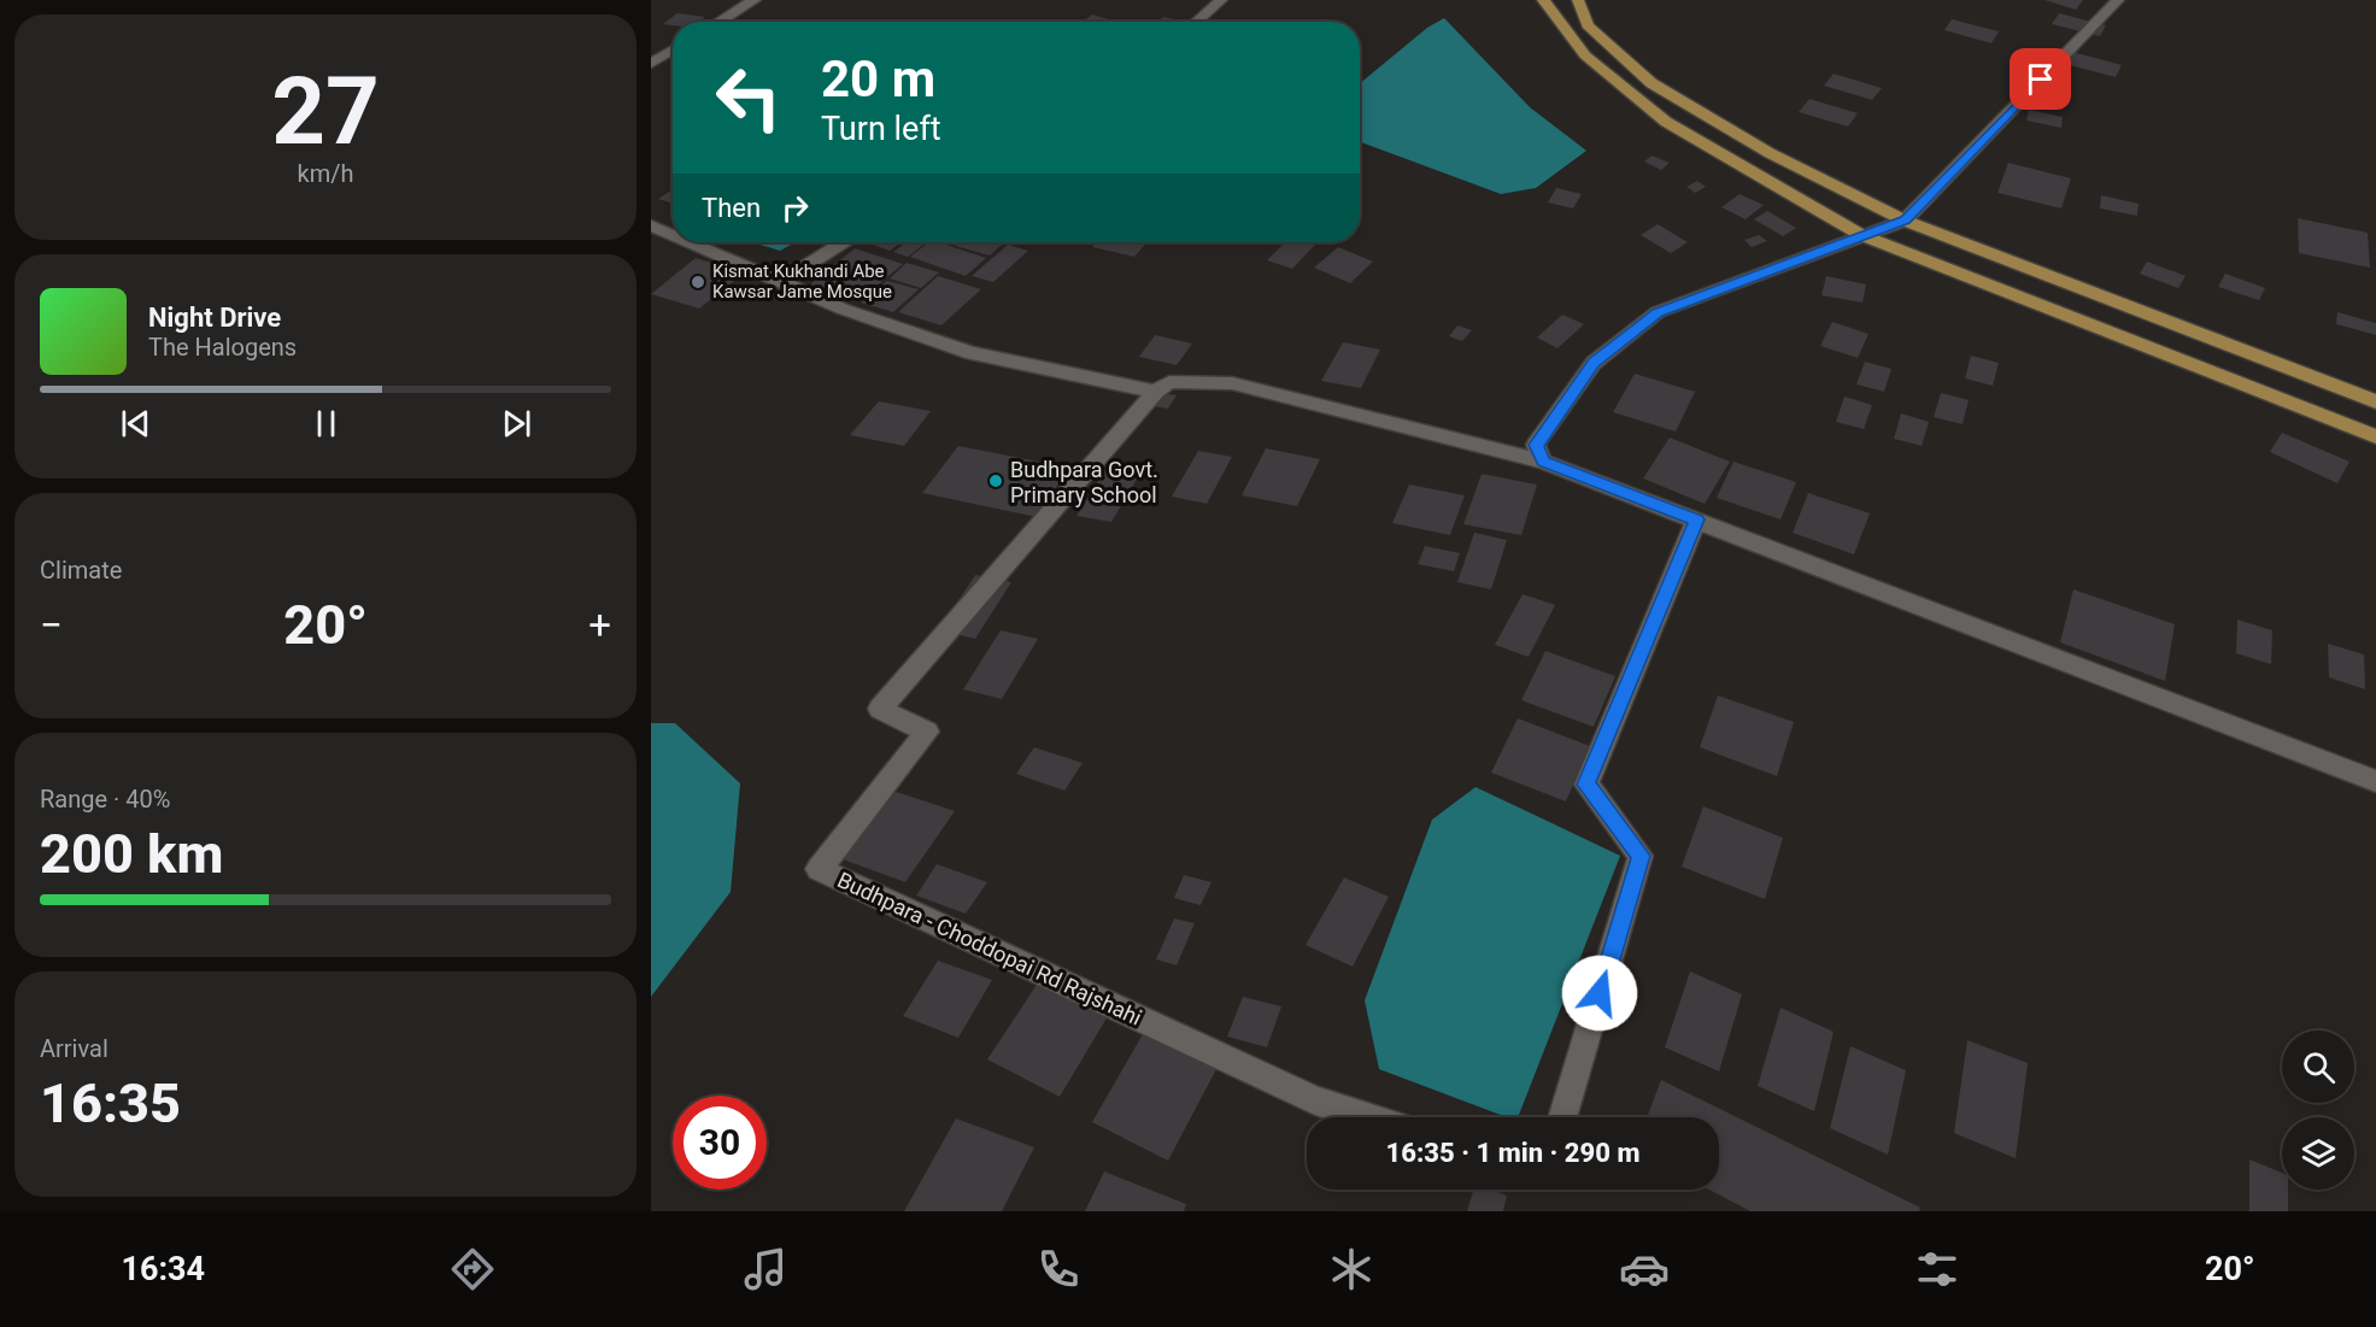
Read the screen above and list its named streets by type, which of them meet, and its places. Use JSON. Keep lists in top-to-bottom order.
{
  "streets": {
    "street": ["Budhpara - Choddopai Rd Rajshahi"]
  },
  "places": ["Kismat Kukhandi Abe Kawsar Jame Mosque", "Budhpara Govt. Primary School"],
  "page": {
    "tile": [
      ["27", "km/h"],
      "Climate",
      ["Range · 40%", "200 km"],
      ["Arrival", "16:35"]
    ],
    "turn": ["20 m", "Turn left"],
    "then": "Then",
    "song": ["Night Drive", "The Halogens"],
    "heat": ["−", "20°", "+"],
    "limit": "30",
    "trip": "16:35 · 1 min · 290 m",
    "tabs": ["16:34", "20°"]
  }
}
